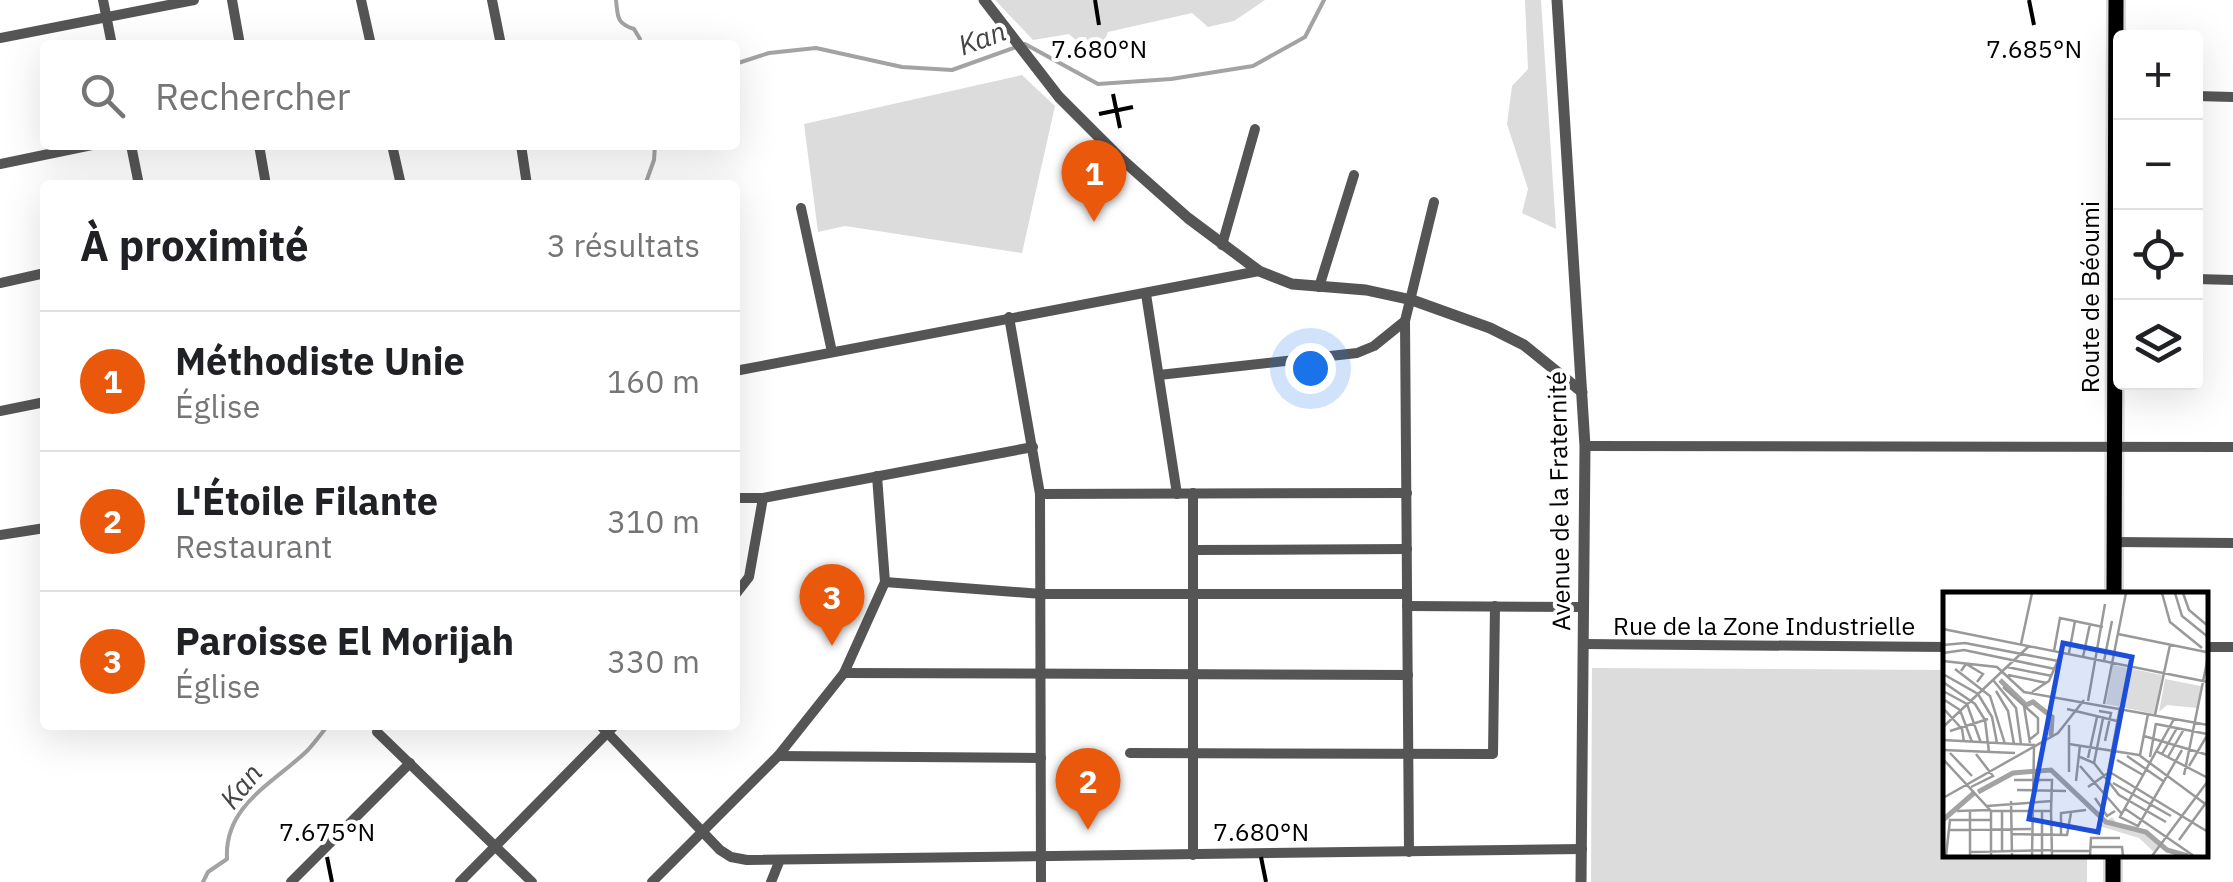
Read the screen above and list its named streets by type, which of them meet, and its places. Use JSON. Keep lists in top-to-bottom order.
{
  "streets": {
    "main road": ["Route de Béoumi"],
    "street": ["Avenue de la Fraternité", "Rue de la Zone Industrielle"]
  },
  "crossings": [
    ["Avenue de la Fraternité", "Rue de la Zone Industrielle"]
  ],
  "water": ["Kan"],
  "page": {
    "map_buttons": ["+", "−"],
    "search": "Rechercher",
    "pins": ["1", "3", "2"],
    "heading": ["À proximité", "3 résultats"],
    "list": [
      {
        "mark": "1",
        "name": "Méthodiste Unie",
        "note": "Église",
        "value": "160 m"
      },
      {
        "mark": "2",
        "name": "L'Étoile Filante",
        "note": "Restaurant",
        "value": "310 m"
      },
      {
        "mark": "3",
        "name": "Paroisse El Morijah",
        "note": "Église",
        "value": "330 m"
      }
    ]
  },
  "coordinates": ["7.680°N", "7.685°N", "7.675°N"]
}
